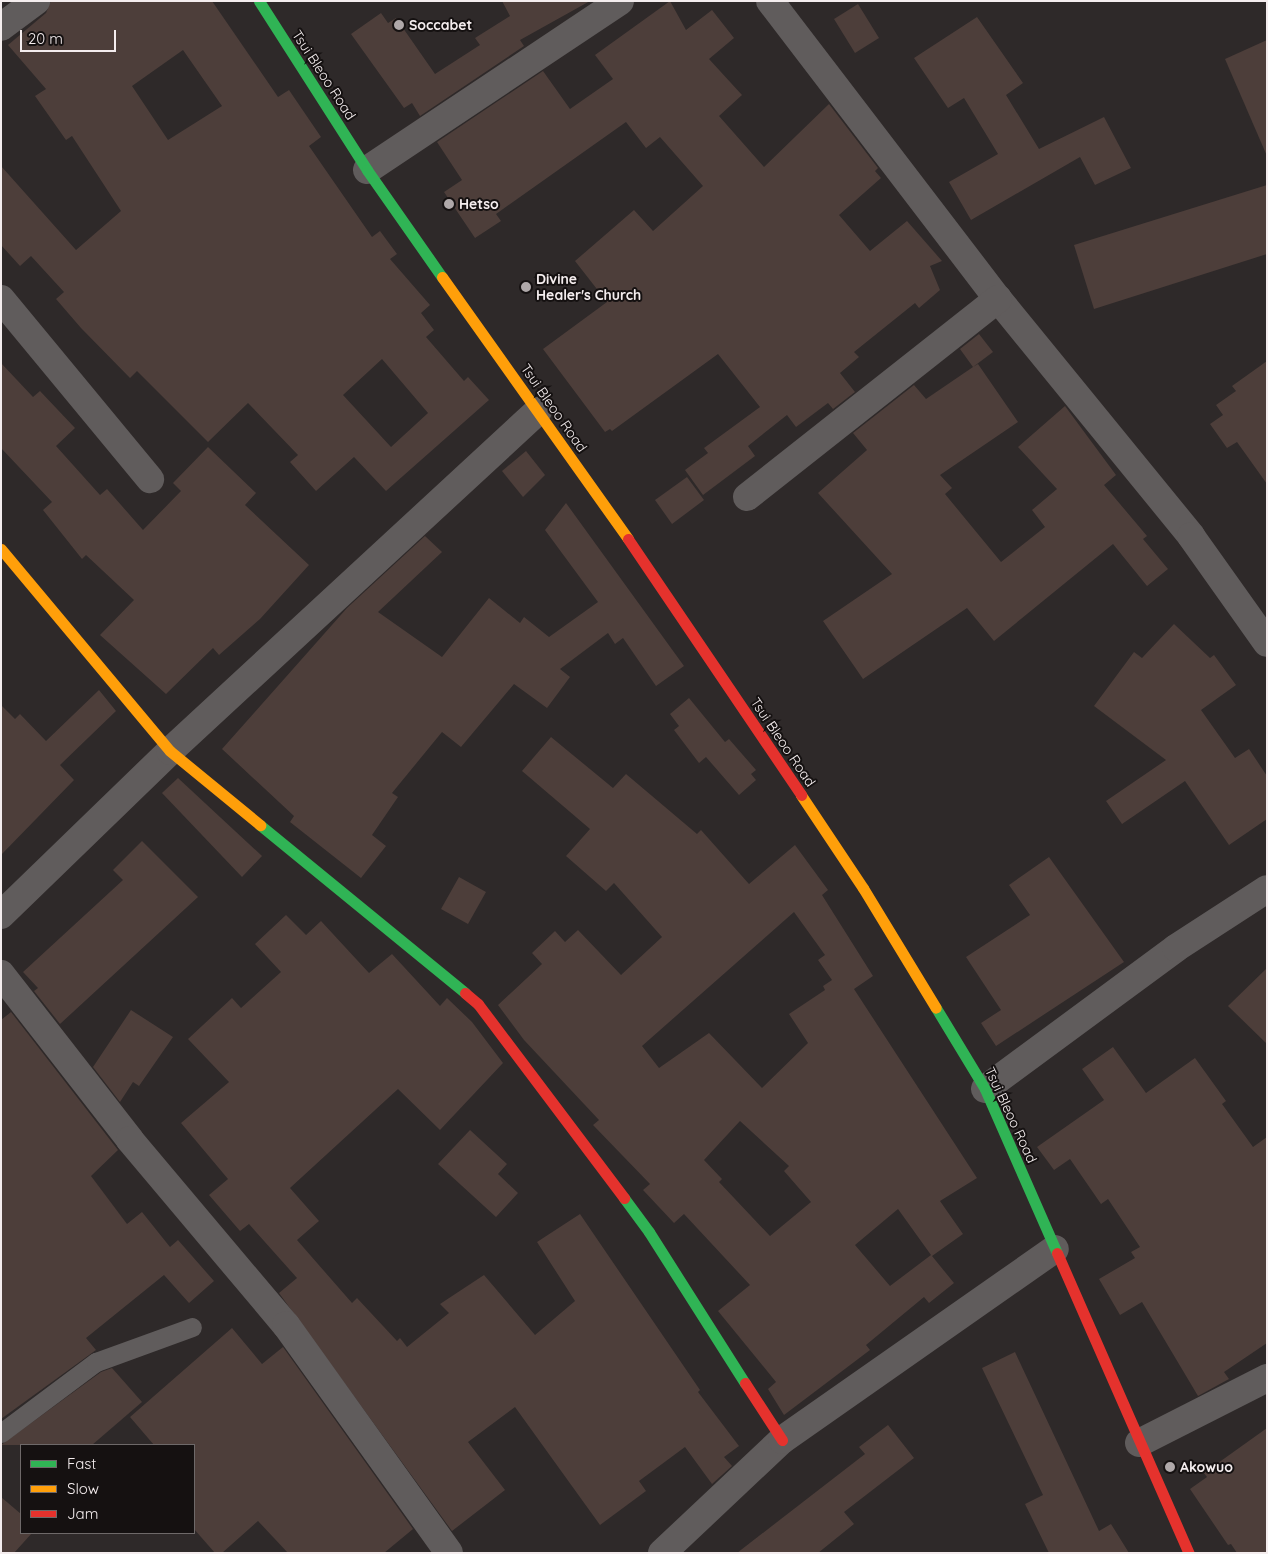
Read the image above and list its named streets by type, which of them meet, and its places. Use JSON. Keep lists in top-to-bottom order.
{
  "streets": {
    "street": ["Tsui Bleoo Road"]
  },
  "places": [
    "Soccabet",
    "Hetso",
    "Divine Healer's Church",
    "Akowuo"
  ],
  "legend": ["Fast", "Slow", "Jam"],
  "scale_bar": "20 m"
}
